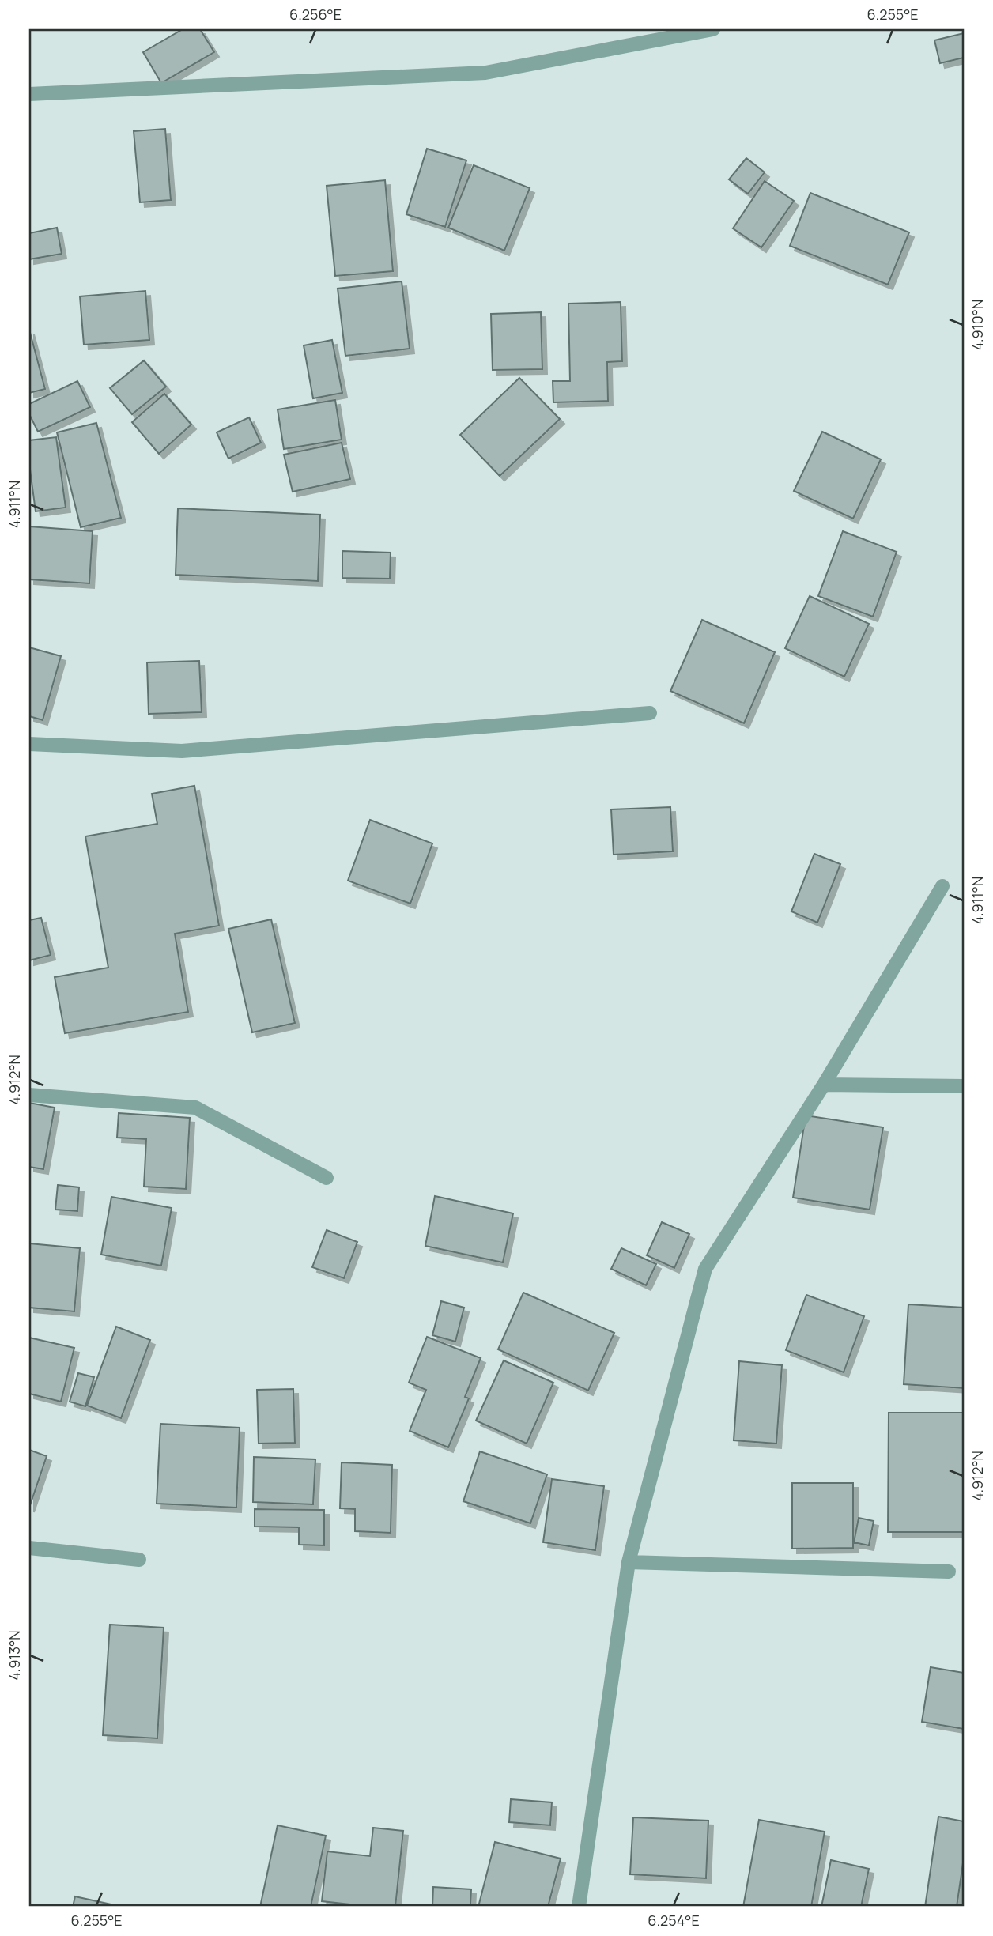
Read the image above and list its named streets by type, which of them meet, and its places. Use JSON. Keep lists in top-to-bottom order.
{
  "coordinates": [
    "6.256°E",
    "6.255°E",
    "4.910°N",
    "4.911°N",
    "4.912°N",
    "4.913°N",
    "6.254°E"
  ]
}
